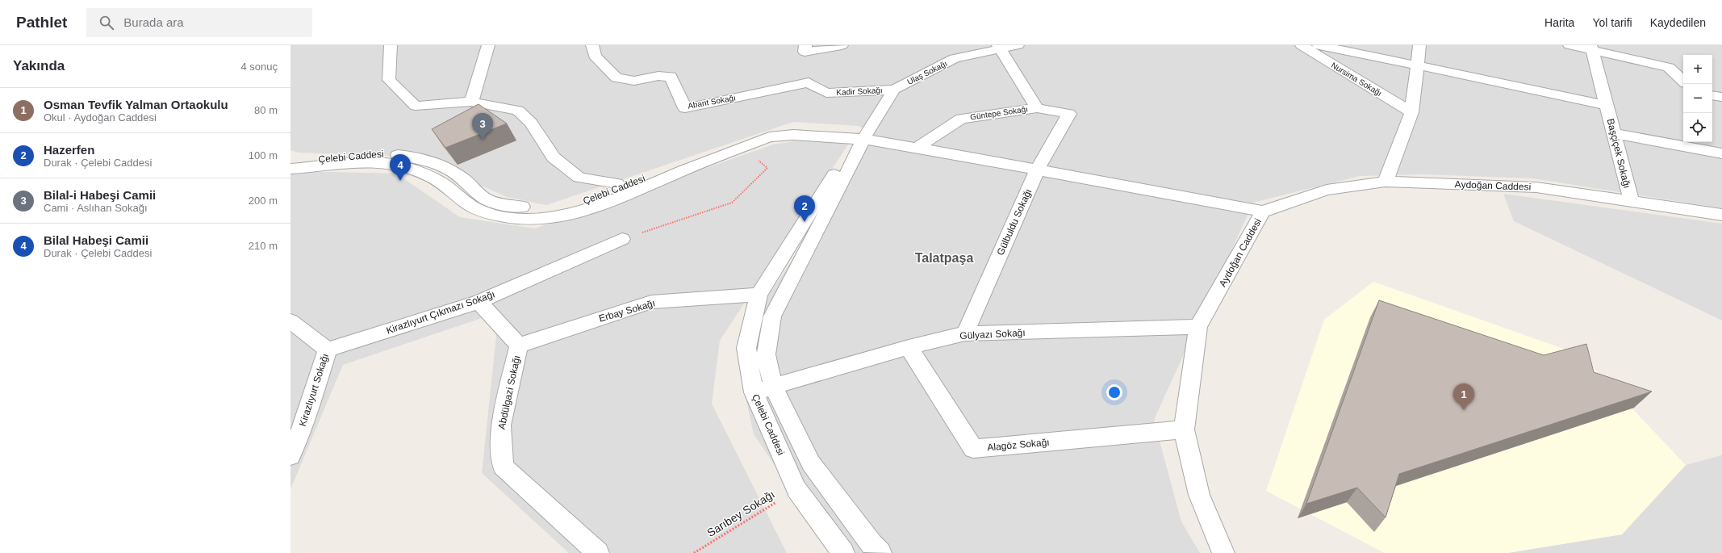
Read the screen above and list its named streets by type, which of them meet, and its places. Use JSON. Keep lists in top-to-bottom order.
{
  "streets": {
    "street": [
      "Ulaş Sokağı",
      "Nursima Sokağı",
      "Kadir Sokağı",
      "Abant Sokağı",
      "Güntepe Sokağı",
      "Başçiçek Sokağı",
      "Çelebi Caddesi",
      "Aydoğan Caddesi",
      "Gülbuldu Sokağı",
      "Erbay Sokağı",
      "Kirazlıyurt Çıkmazı Sokağı",
      "Gülyazı Sokağı",
      "Kirazlıyurt Sokağı",
      "Abdülgazi Sokağı",
      "Alagöz Sokağı"
    ],
    "path": ["Sarıbey Sokağı"]
  },
  "crossings": [
    ["Ulaş Sokağı", "Kadir Sokağı"],
    ["Kadir Sokağı", "Abant Sokağı"],
    ["Güntepe Sokağı", "Gülbuldu Sokağı"],
    ["Başçiçek Sokağı", "Aydoğan Caddesi"],
    ["Çelebi Caddesi", "Erbay Sokağı"],
    ["Çelebi Caddesi", "Gülyazı Sokağı"],
    ["Çelebi Caddesi", "Sarıbey Sokağı"],
    ["Aydoğan Caddesi", "Gülyazı Sokağı"],
    ["Aydoğan Caddesi", "Alagöz Sokağı"],
    ["Gülbuldu Sokağı", "Gülyazı Sokağı"],
    ["Erbay Sokağı", "Abdülgazi Sokağı"],
    ["Kirazlıyurt Çıkmazı Sokağı", "Kirazlıyurt Sokağı"],
    ["Kirazlıyurt Çıkmazı Sokağı", "Abdülgazi Sokağı"],
    ["Gülyazı Sokağı", "Alagöz Sokağı"]
  ],
  "districts": ["Talatpaşa"],
  "page": {
    "header": "Pathlet",
    "search": "Burada ara",
    "nav": ["Harita", "Yol tarifi", "Kaydedilen"],
    "heading": ["Yakında", "4 sonuç"],
    "map_buttons": ["+", "−"],
    "list": [
      {
        "mark": "1",
        "name": "Osman Tevfik Yalman Ortaokulu",
        "note": "Okul · Aydoğan Caddesi",
        "value": "80 m"
      },
      {
        "mark": "2",
        "name": "Hazerfen",
        "note": "Durak · Çelebi Caddesi",
        "value": "100 m"
      },
      {
        "mark": "3",
        "name": "Bilal-i Habeşi Camii",
        "note": "Cami · Aslıhan Sokağı",
        "value": "200 m"
      },
      {
        "mark": "4",
        "name": "Bilal Habeşi Camii",
        "note": "Durak · Çelebi Caddesi",
        "value": "210 m"
      }
    ],
    "pins": [
      "3",
      "4",
      "2",
      "1"
    ]
  }
}
